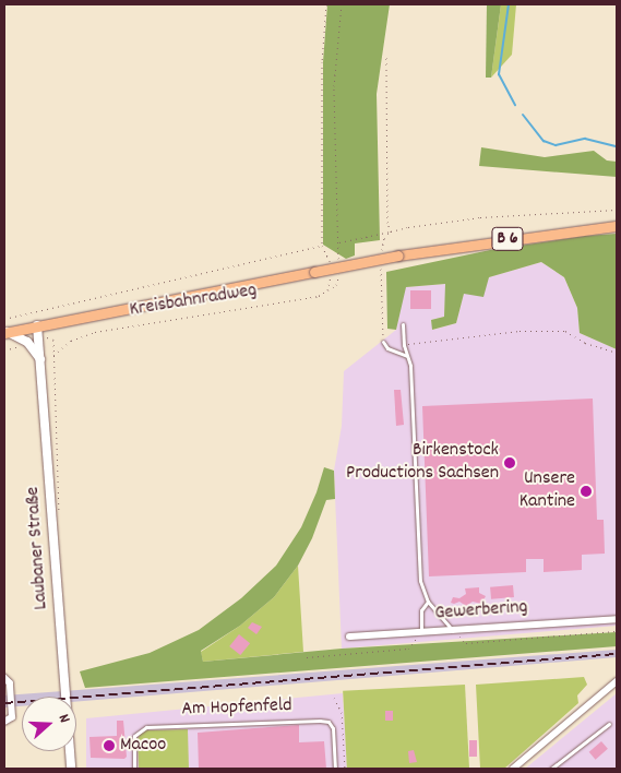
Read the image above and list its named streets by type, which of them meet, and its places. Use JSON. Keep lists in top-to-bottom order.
{
  "streets": {
    "main road": ["B 6"],
    "street": ["Laubaner Straße", "Gewerbering"],
    "lane": ["Am Hopfenfeld"],
    "path": ["Kreisbahnradweg"]
  },
  "crossings": [
    ["B 6", "Laubaner Straße"]
  ],
  "places": ["Birkenstock Productions Sachsen", "Unsere Kantine", "Macoo"],
  "north": "right"
}
